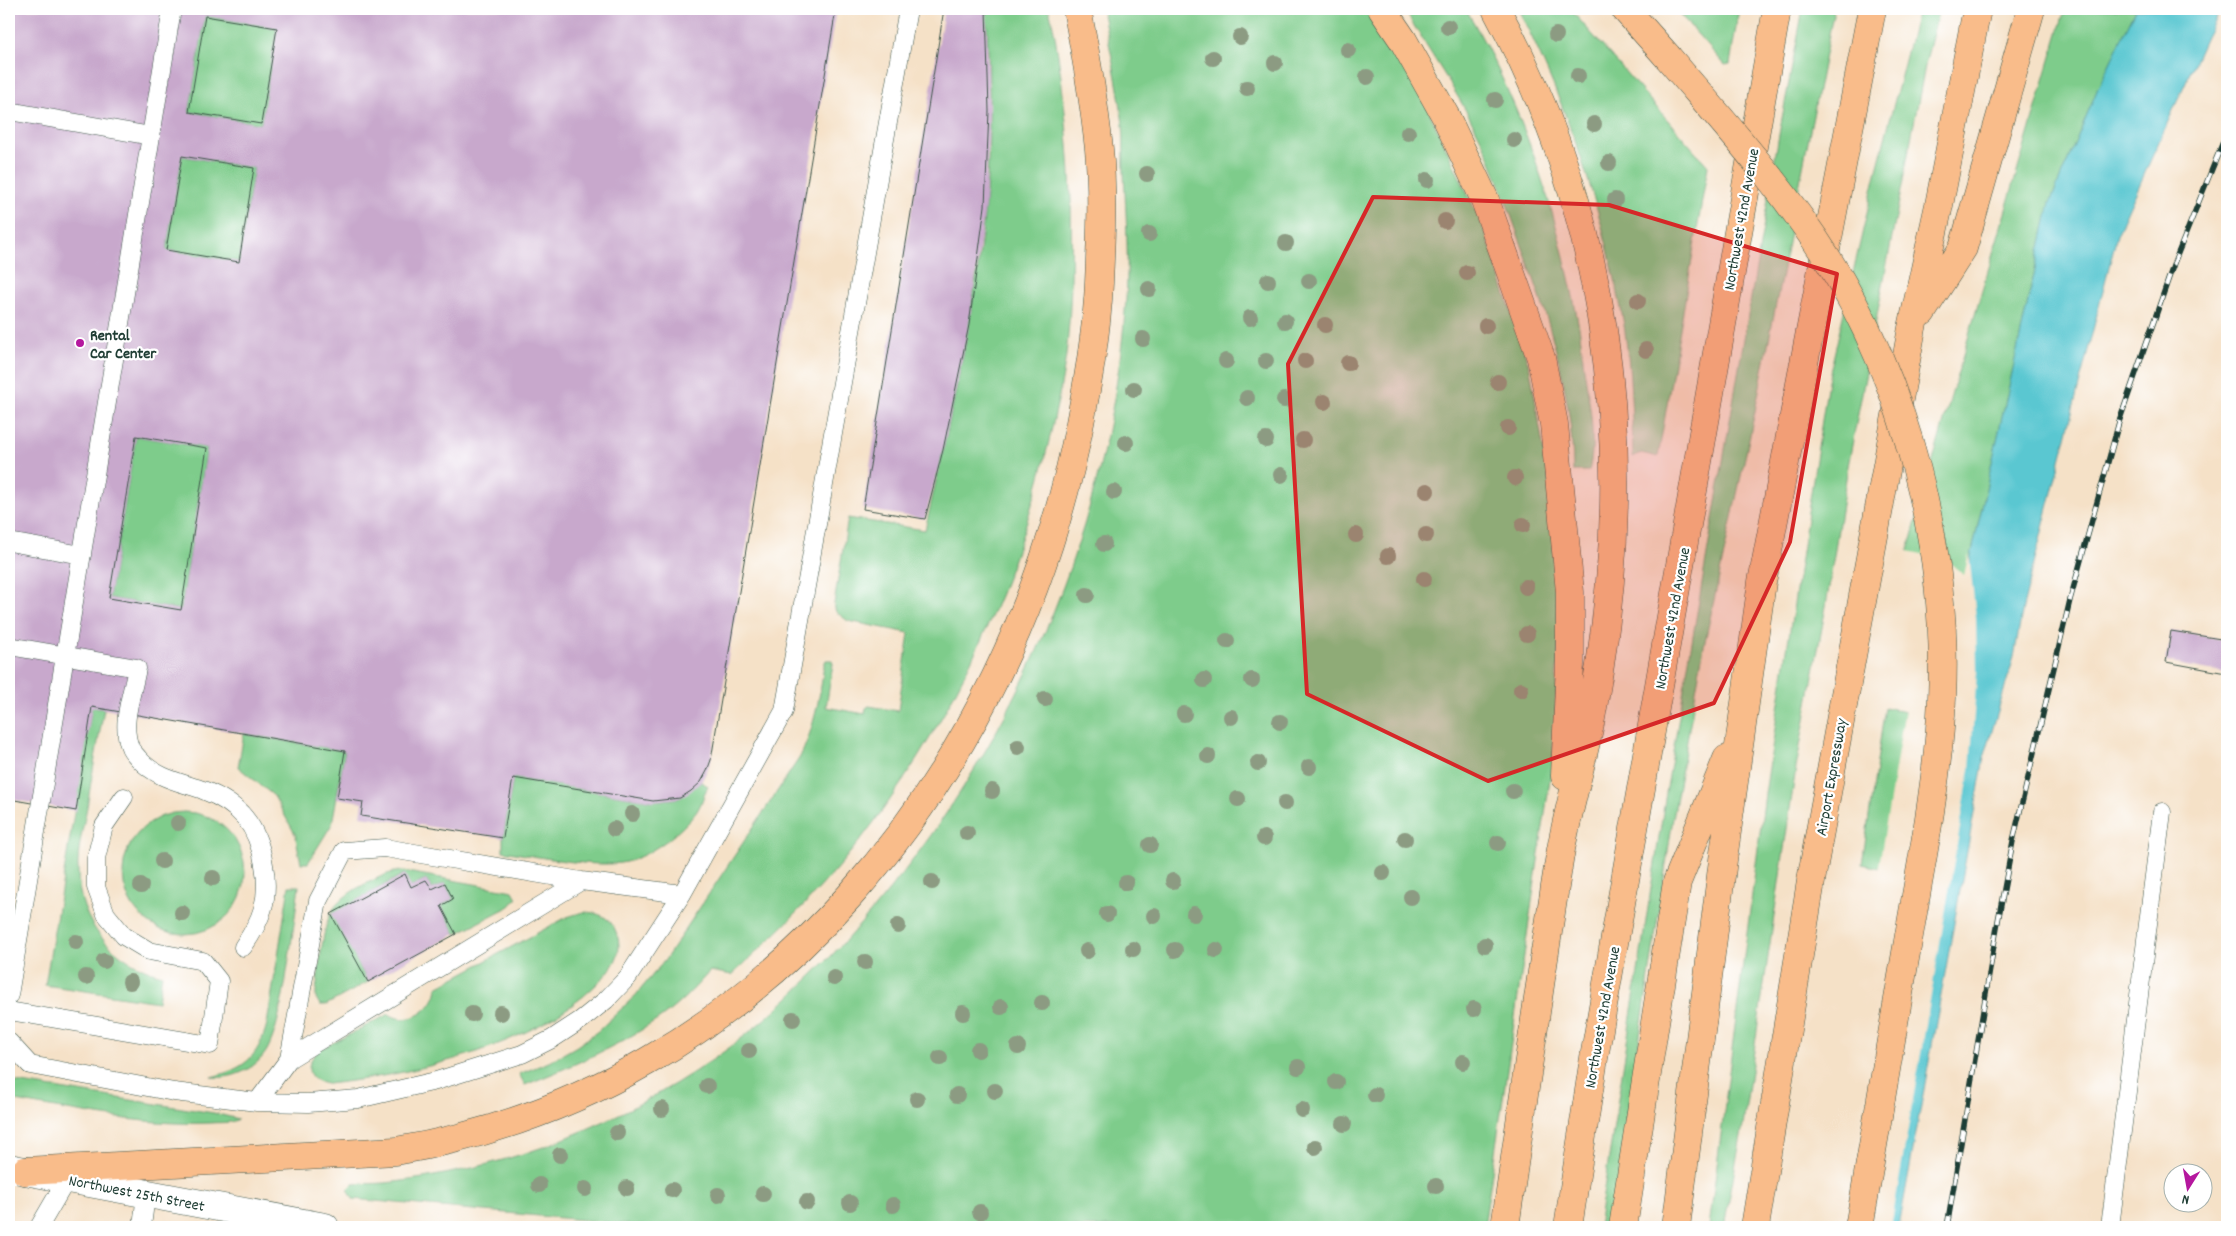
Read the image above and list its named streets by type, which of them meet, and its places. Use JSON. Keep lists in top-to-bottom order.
{
  "streets": {
    "highway": ["Northwest 42nd Avenue", "Airport Expressway"],
    "street": ["Northwest 25th Street"]
  },
  "places": ["Rental Car Center"],
  "north": "bottom"
}
